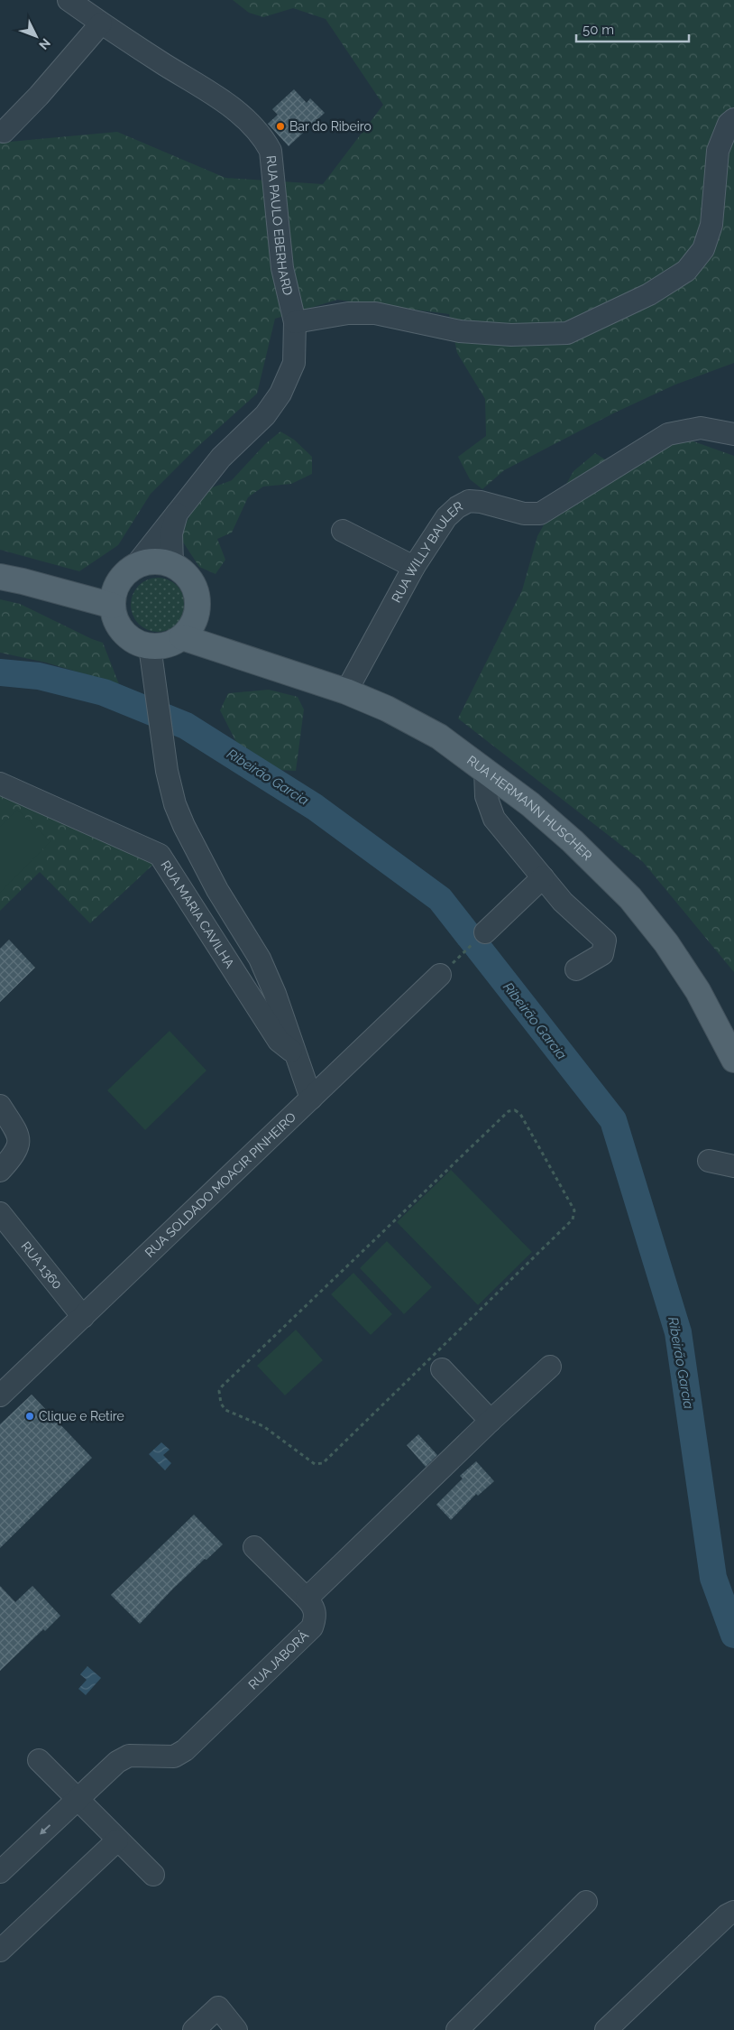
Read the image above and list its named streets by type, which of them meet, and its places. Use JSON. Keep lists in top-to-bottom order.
{
  "streets": {
    "main road": ["RUA HERMANN HUSCHER"],
    "street": [
      "RUA PAULO EBERHARD",
      "RUA WILLY BAULER",
      "RUA MARIA CAVILHA",
      "RUA SOLDADO MOACIR PINHEIRO",
      "RUA 1360",
      "RUA JABORÁ"
    ]
  },
  "crossings": [
    ["RUA PAULO EBERHARD", "RUA HERMANN HUSCHER"],
    ["RUA WILLY BAULER", "RUA HERMANN HUSCHER"],
    ["RUA MARIA CAVILHA", "RUA SOLDADO MOACIR PINHEIRO"],
    ["RUA SOLDADO MOACIR PINHEIRO", "RUA 1360"]
  ],
  "water": ["Ribeirão Garcia"],
  "places": ["Bar do Ribeiro", "Clique e Retire"],
  "scale_bar": "50 m",
  "north": "bottom right"
}
